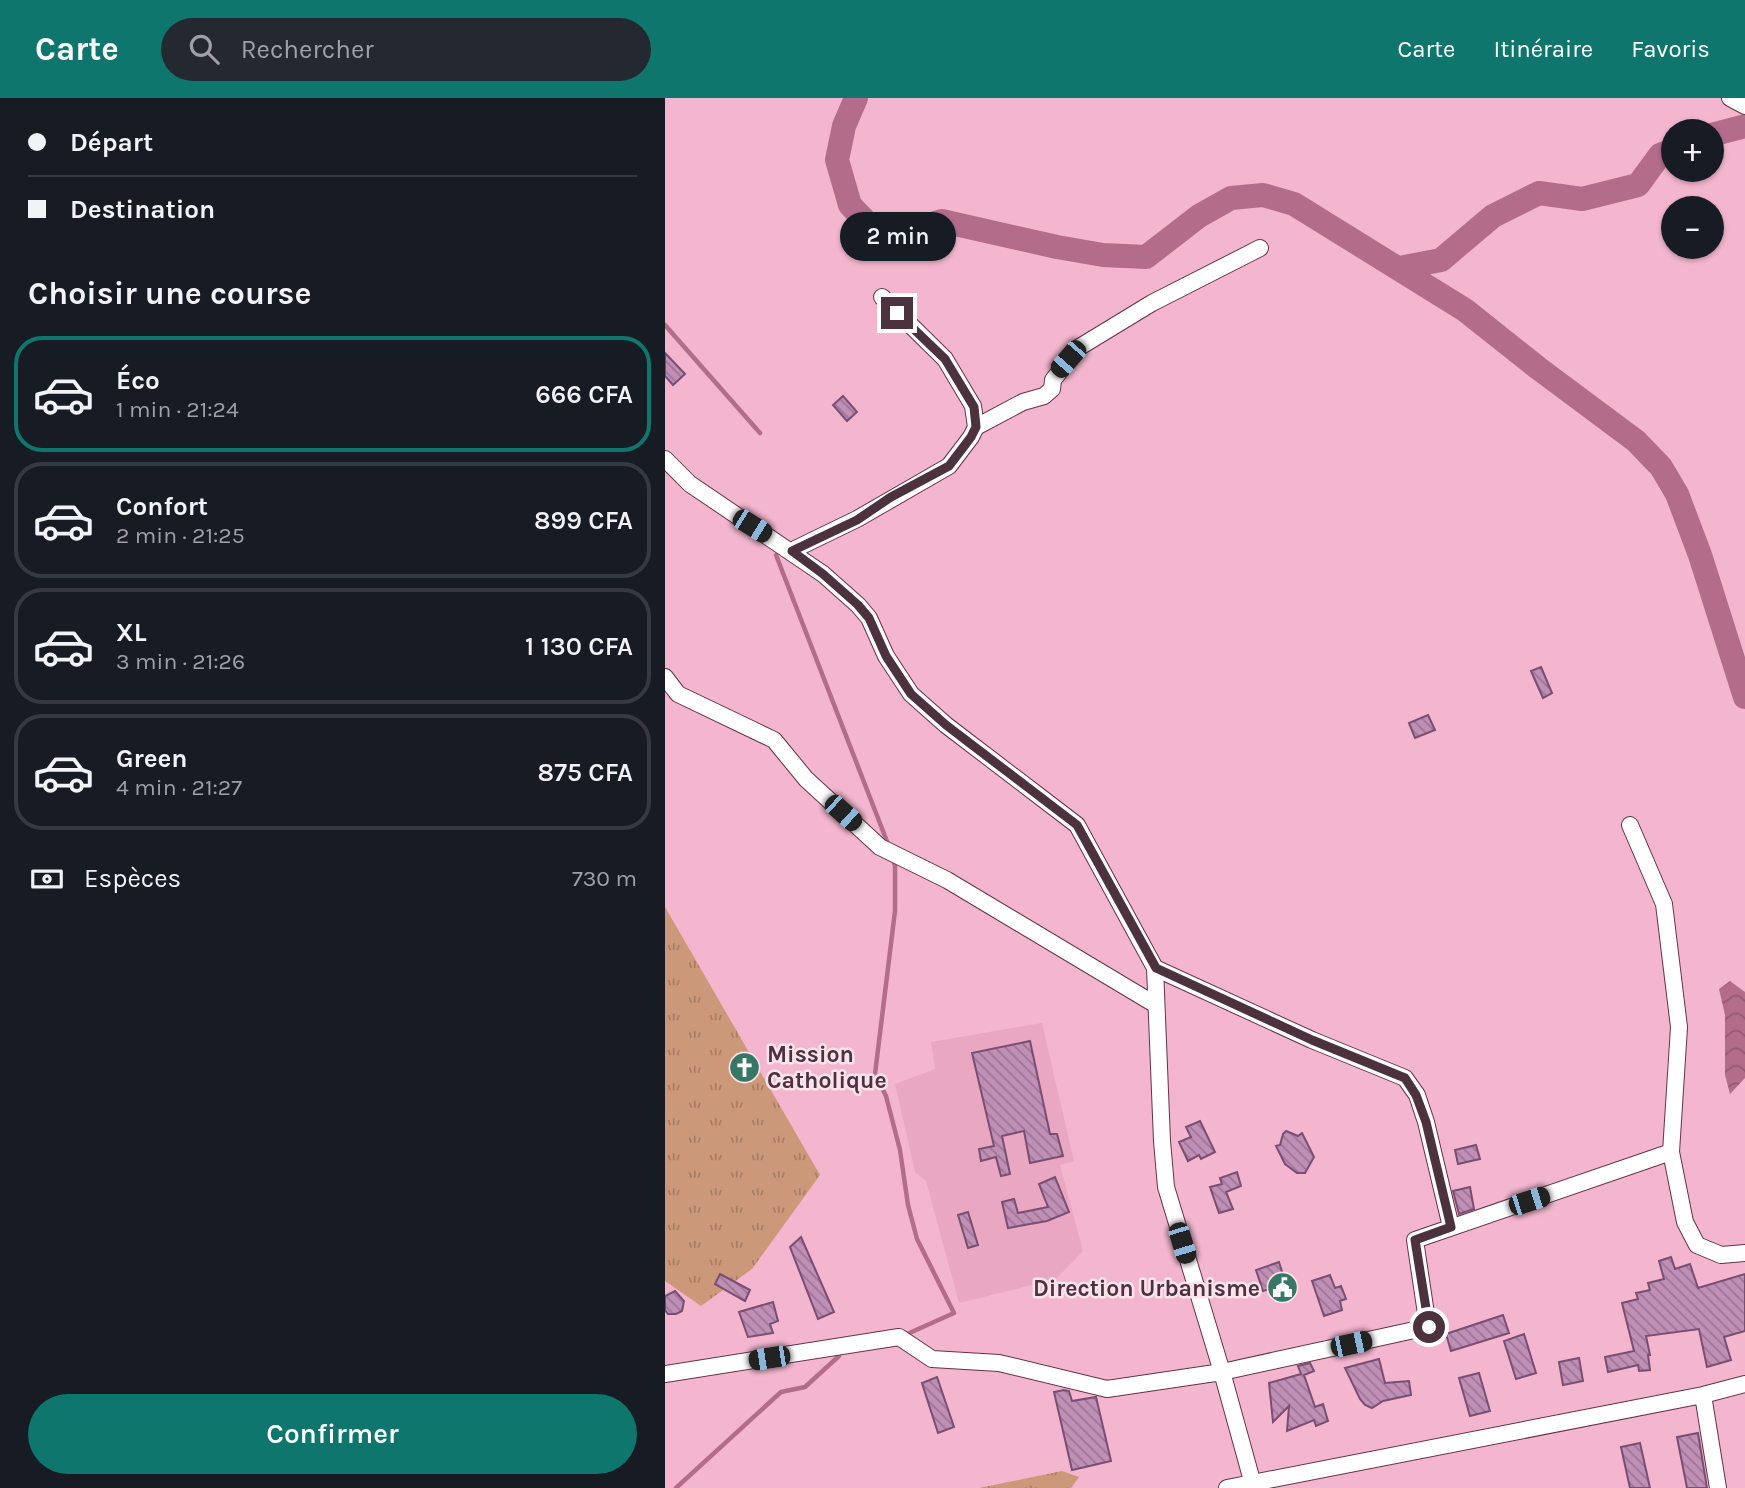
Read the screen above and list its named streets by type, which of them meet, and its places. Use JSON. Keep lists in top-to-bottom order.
{
  "places": {
    "church": ["Mission Catholique"],
    "public building": ["Direction Urbanisme"]
  },
  "page": {
    "header": "Carte",
    "search": "Rechercher",
    "nav": ["Carte", "Itinéraire", "Favoris"],
    "banner": ["Départ", "Destination"],
    "map_buttons": ["+", "−"],
    "bubble": "2 min",
    "heading": "Choisir une course",
    "list": [
      {
        "name": "Éco",
        "note": "1 min · 21:24",
        "value": "666 CFA"
      },
      {
        "name": "Confort",
        "note": "2 min · 21:25",
        "value": "899 CFA"
      },
      {
        "name": "XL",
        "note": "3 min · 21:26",
        "value": "1 130 CFA"
      },
      {
        "name": "Green",
        "note": "4 min · 21:27",
        "value": "875 CFA"
      }
    ],
    "pay": ["Espèces", "730 m"],
    "buttons": "Confirmer"
  }
}
